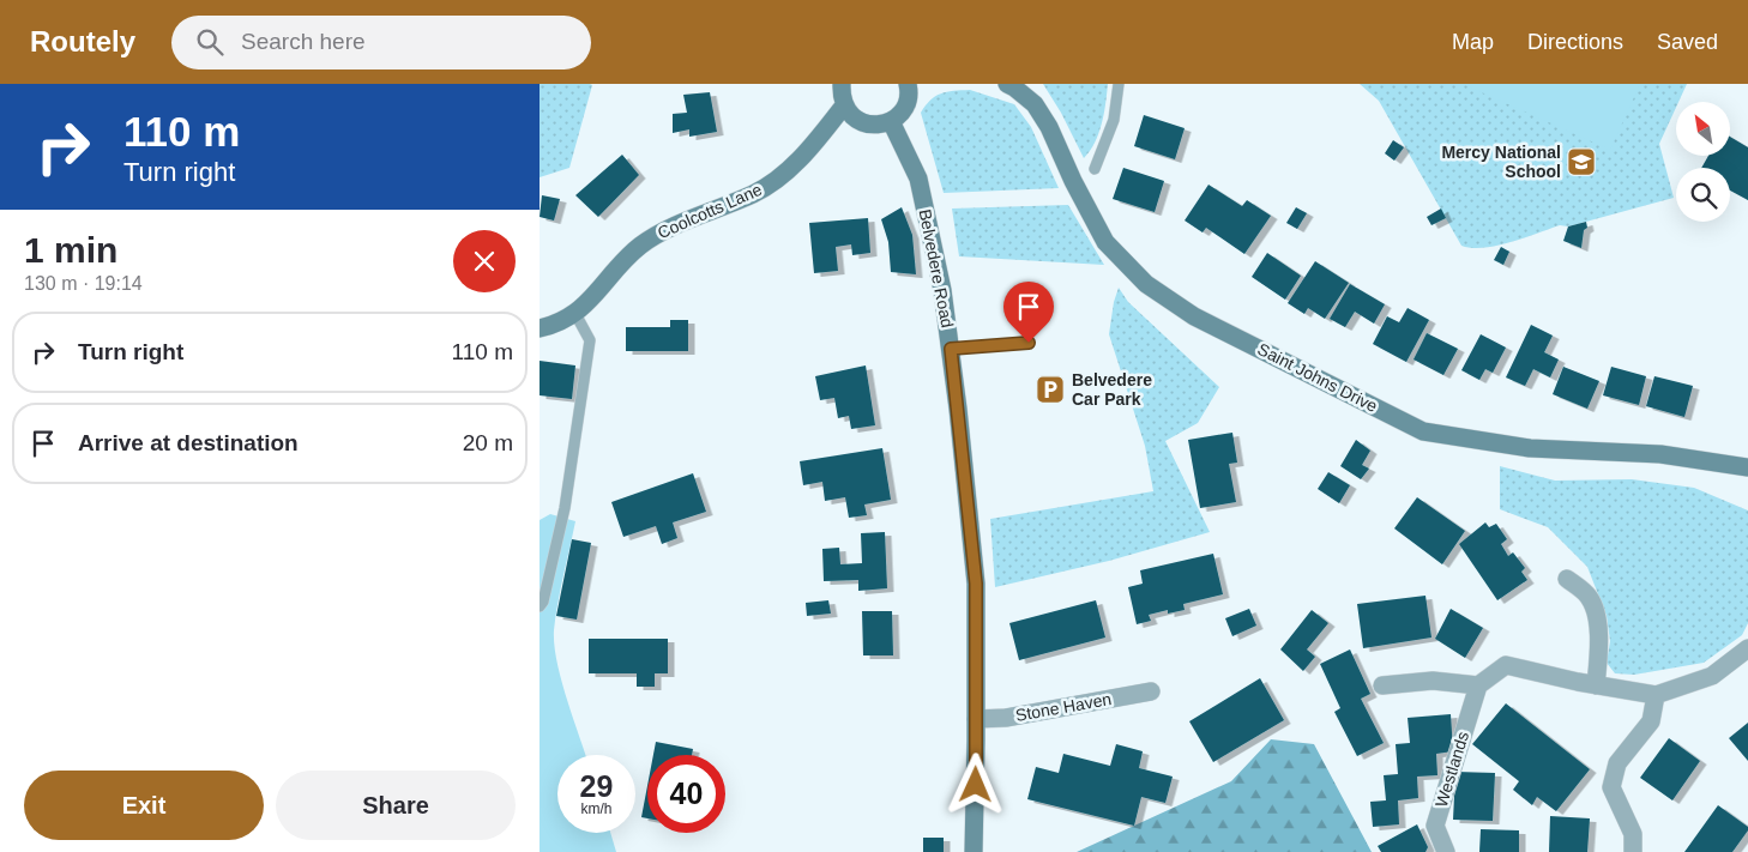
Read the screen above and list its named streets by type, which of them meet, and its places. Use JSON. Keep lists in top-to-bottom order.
{
  "streets": {
    "street": [
      "Coolcotts Lane",
      "Belvedere Road",
      "Saint Johns Drive",
      "Stone Haven",
      "Westlands"
    ]
  },
  "crossings": [
    ["Belvedere Road", "Stone Haven"]
  ],
  "places": {
    "school or university": ["Mercy National School"],
    "parking": ["Belvedere Car Park"]
  },
  "north": "top left",
  "page": {
    "header": "Routely",
    "search": "Search here",
    "nav": ["Map", "Directions", "Saved"],
    "turn": ["110 m", "Turn right"],
    "heading": ["1 min", "130 m · 19:14"],
    "list": [
      {
        "name": "Turn right",
        "value": "110 m"
      },
      {
        "name": "Arrive at destination",
        "value": "20 m"
      }
    ],
    "speed": "29 km/h",
    "limit": "40",
    "buttons": ["Exit", "Share"]
  }
}
